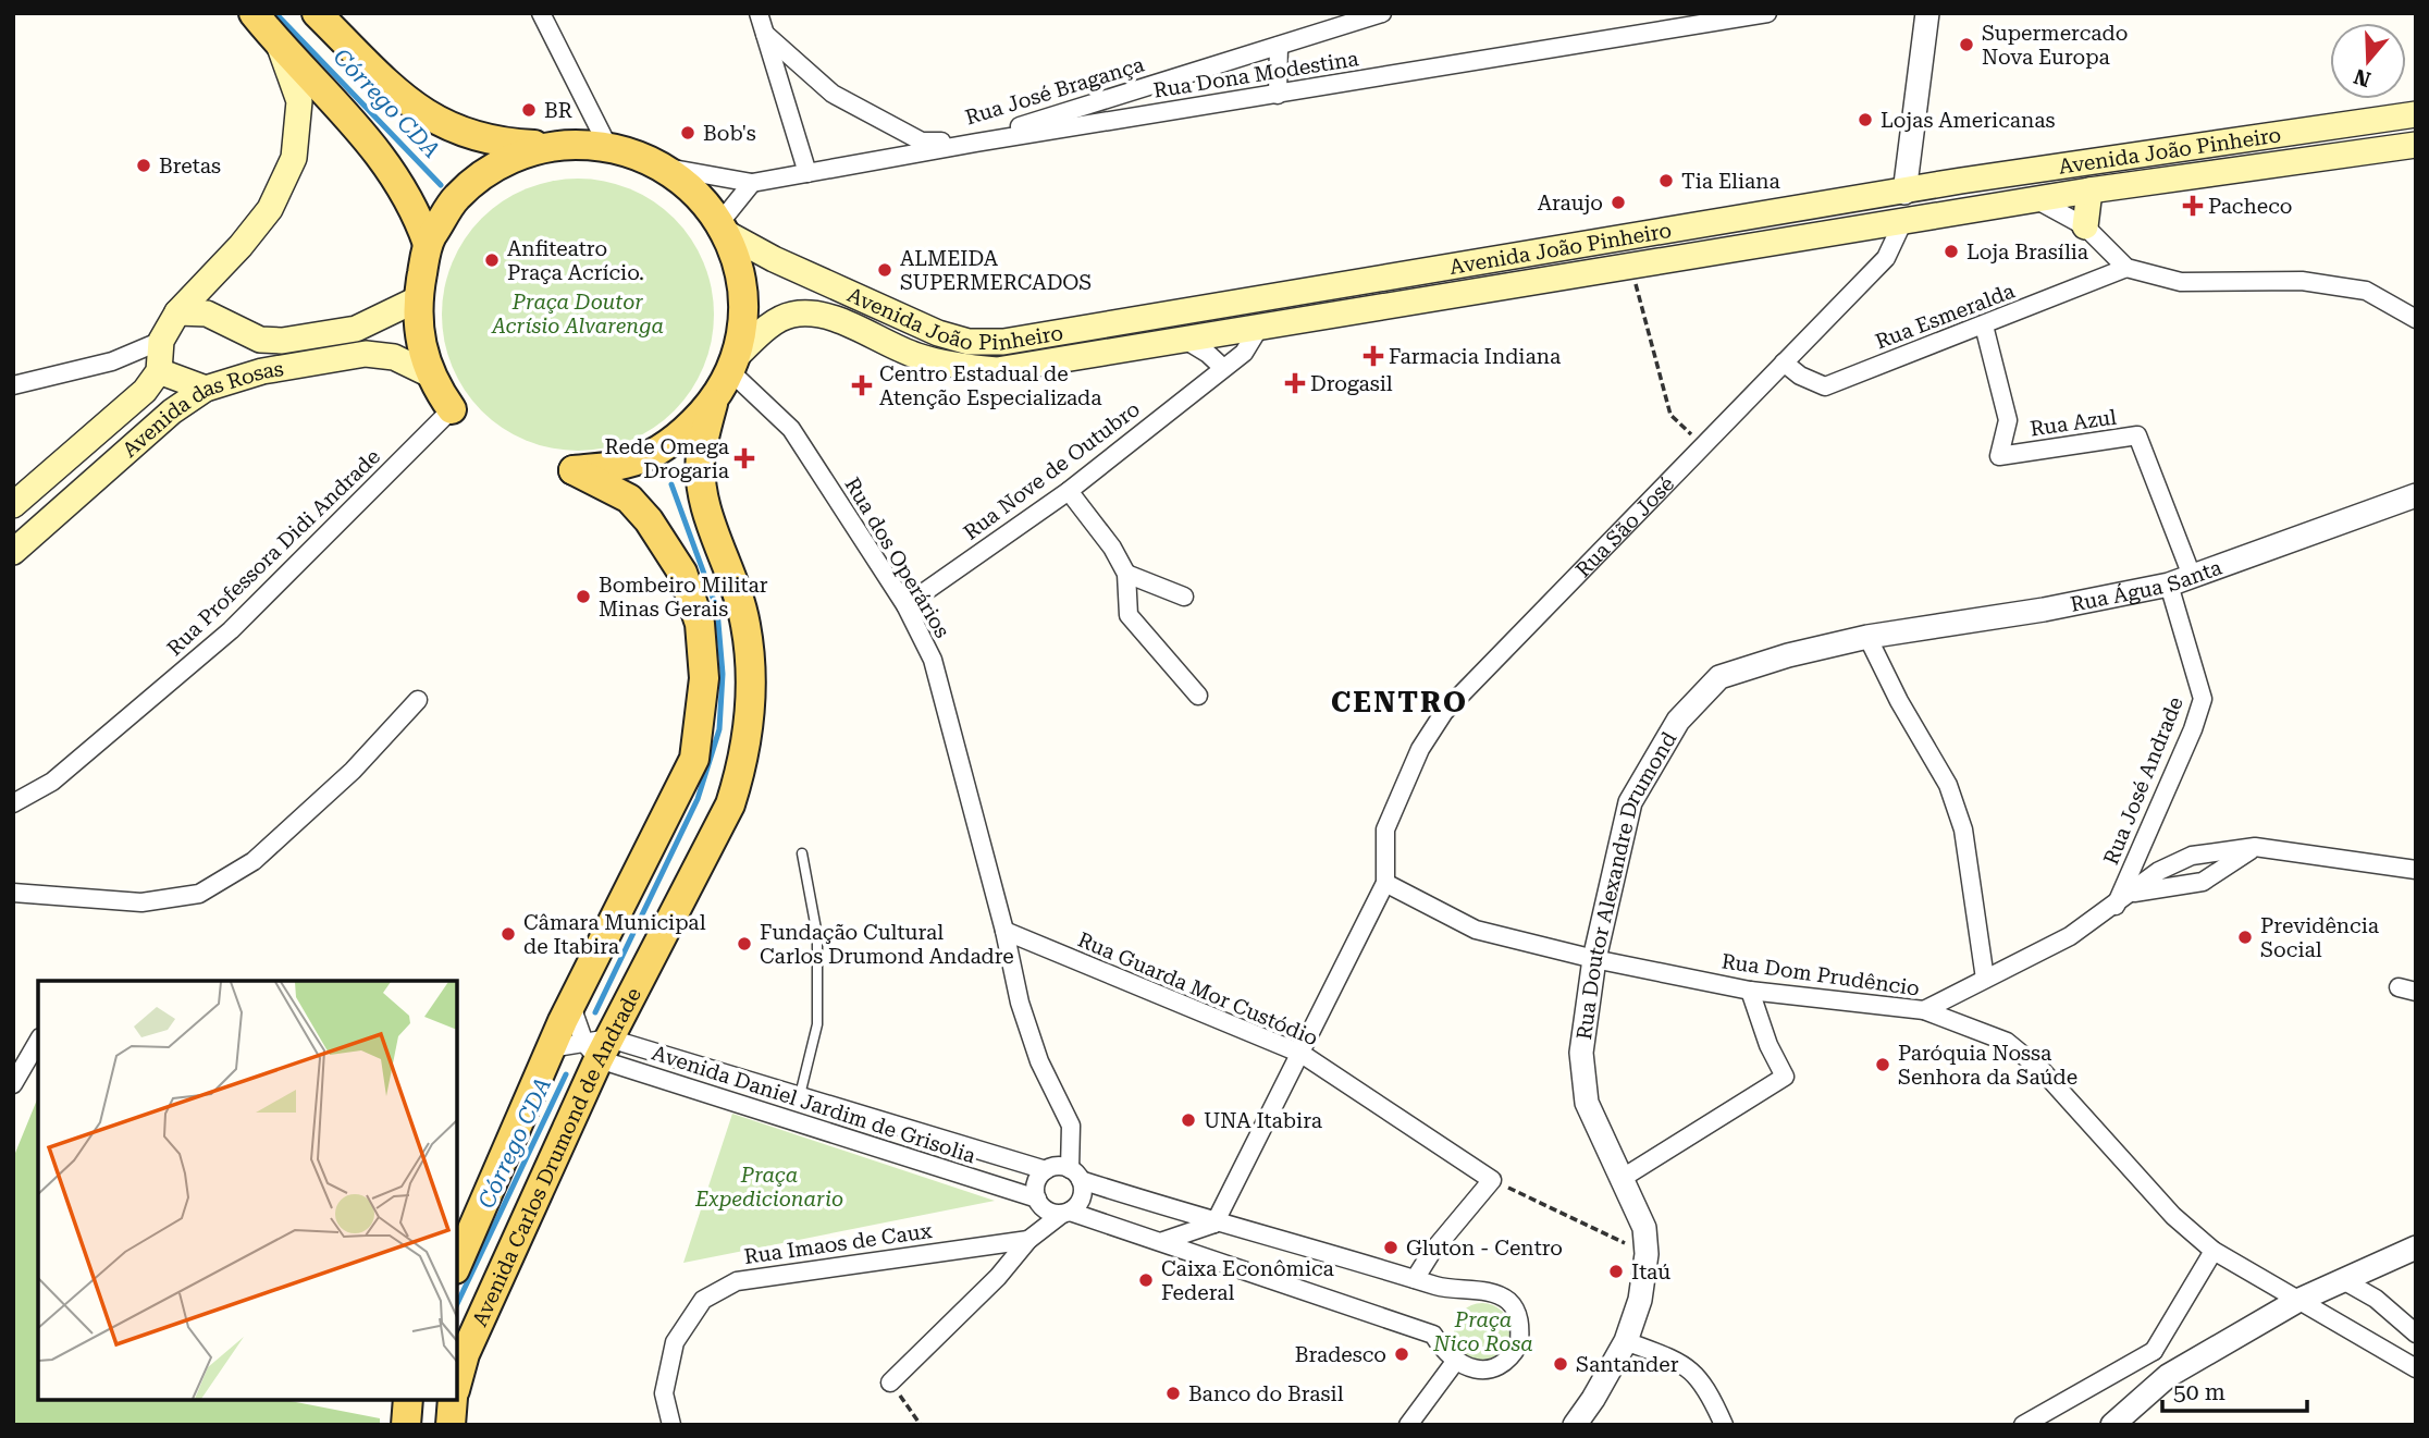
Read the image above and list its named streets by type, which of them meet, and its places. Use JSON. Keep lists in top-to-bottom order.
{
  "streets": {
    "main road": [
      "Avenida João Pinheiro",
      "Avenida das Rosas",
      "Rua São José",
      "Avenida Carlos Drumond de Andrade"
    ],
    "street": [
      "Rua Dona Modestina",
      "Rua José Bragança",
      "Rua Esmeralda",
      "Rua Azul",
      "Rua Nove de Outubro",
      "Rua Professora Didi Andrade",
      "Rua dos Operários",
      "Rua Água Santa",
      "Rua José Andrade",
      "Rua Doutor Alexandre Drumond",
      "Rua Dom Prudêncio",
      "Rua Guarda Mor Custódio",
      "Avenida Daniel Jardim de Grisolia",
      "Rua Imaos de Caux"
    ]
  },
  "crossings": [
    ["Rua Dona Modestina", "Rua José Bragança"],
    ["Avenida João Pinheiro", "Rua Nove de Outubro"],
    ["Avenida João Pinheiro", "Rua São José"],
    ["Avenida João Pinheiro", "Rua dos Operários"],
    ["Rua Esmeralda", "Rua Azul"],
    ["Rua Esmeralda", "Rua São José"],
    ["Rua Azul", "Rua Água Santa"],
    ["Rua Nove de Outubro", "Rua dos Operários"],
    ["Rua São José", "Rua Dom Prudêncio"],
    ["Rua dos Operários", "Rua Guarda Mor Custódio"],
    ["Rua dos Operários", "Avenida Daniel Jardim de Grisolia"],
    ["Rua Água Santa", "Rua José Andrade"],
    ["Rua Água Santa", "Rua Doutor Alexandre Drumond"],
    ["Rua Doutor Alexandre Drumond", "Rua Dom Prudêncio"],
    ["Avenida Daniel Jardim de Grisolia", "Avenida Carlos Drumond de Andrade"]
  ],
  "districts": ["CENTRO"],
  "water": ["Córrego CDA"],
  "parks": ["Praça Doutor Acrísio Alvarenga", "Praça Expedicionario", "Praça Nico Rosa"],
  "places": {
    "other": [
      "Supermercado Nova Europa",
      "BR",
      "Lojas Americanas",
      "Bob's",
      "Bretas",
      "Tia Eliana",
      "Araujo",
      "Loja Brasília",
      "Anfiteatro Praça Acrício.",
      "ALMEIDA SUPERMERCADOS",
      "Bombeiro Militar Minas Gerais",
      "Câmara Municipal de Itabira",
      "Previdência Social",
      "Fundação Cultural Carlos Drumond Andadre",
      "Paróquia Nossa Senhora da Saúde",
      "UNA Itabira",
      "Gluton - Centro",
      "Itaú",
      "Caixa Econômica Federal",
      "Bradesco",
      "Santander",
      "Banco do Brasil"
    ],
    "health": [
      "Pacheco",
      "Farmacia Indiana",
      "Drogasil",
      "Centro Estadual de Atenção Especializada",
      "Rede Omega Drogaria"
    ]
  },
  "scale_bar": "50 m",
  "north": "bottom"
}
